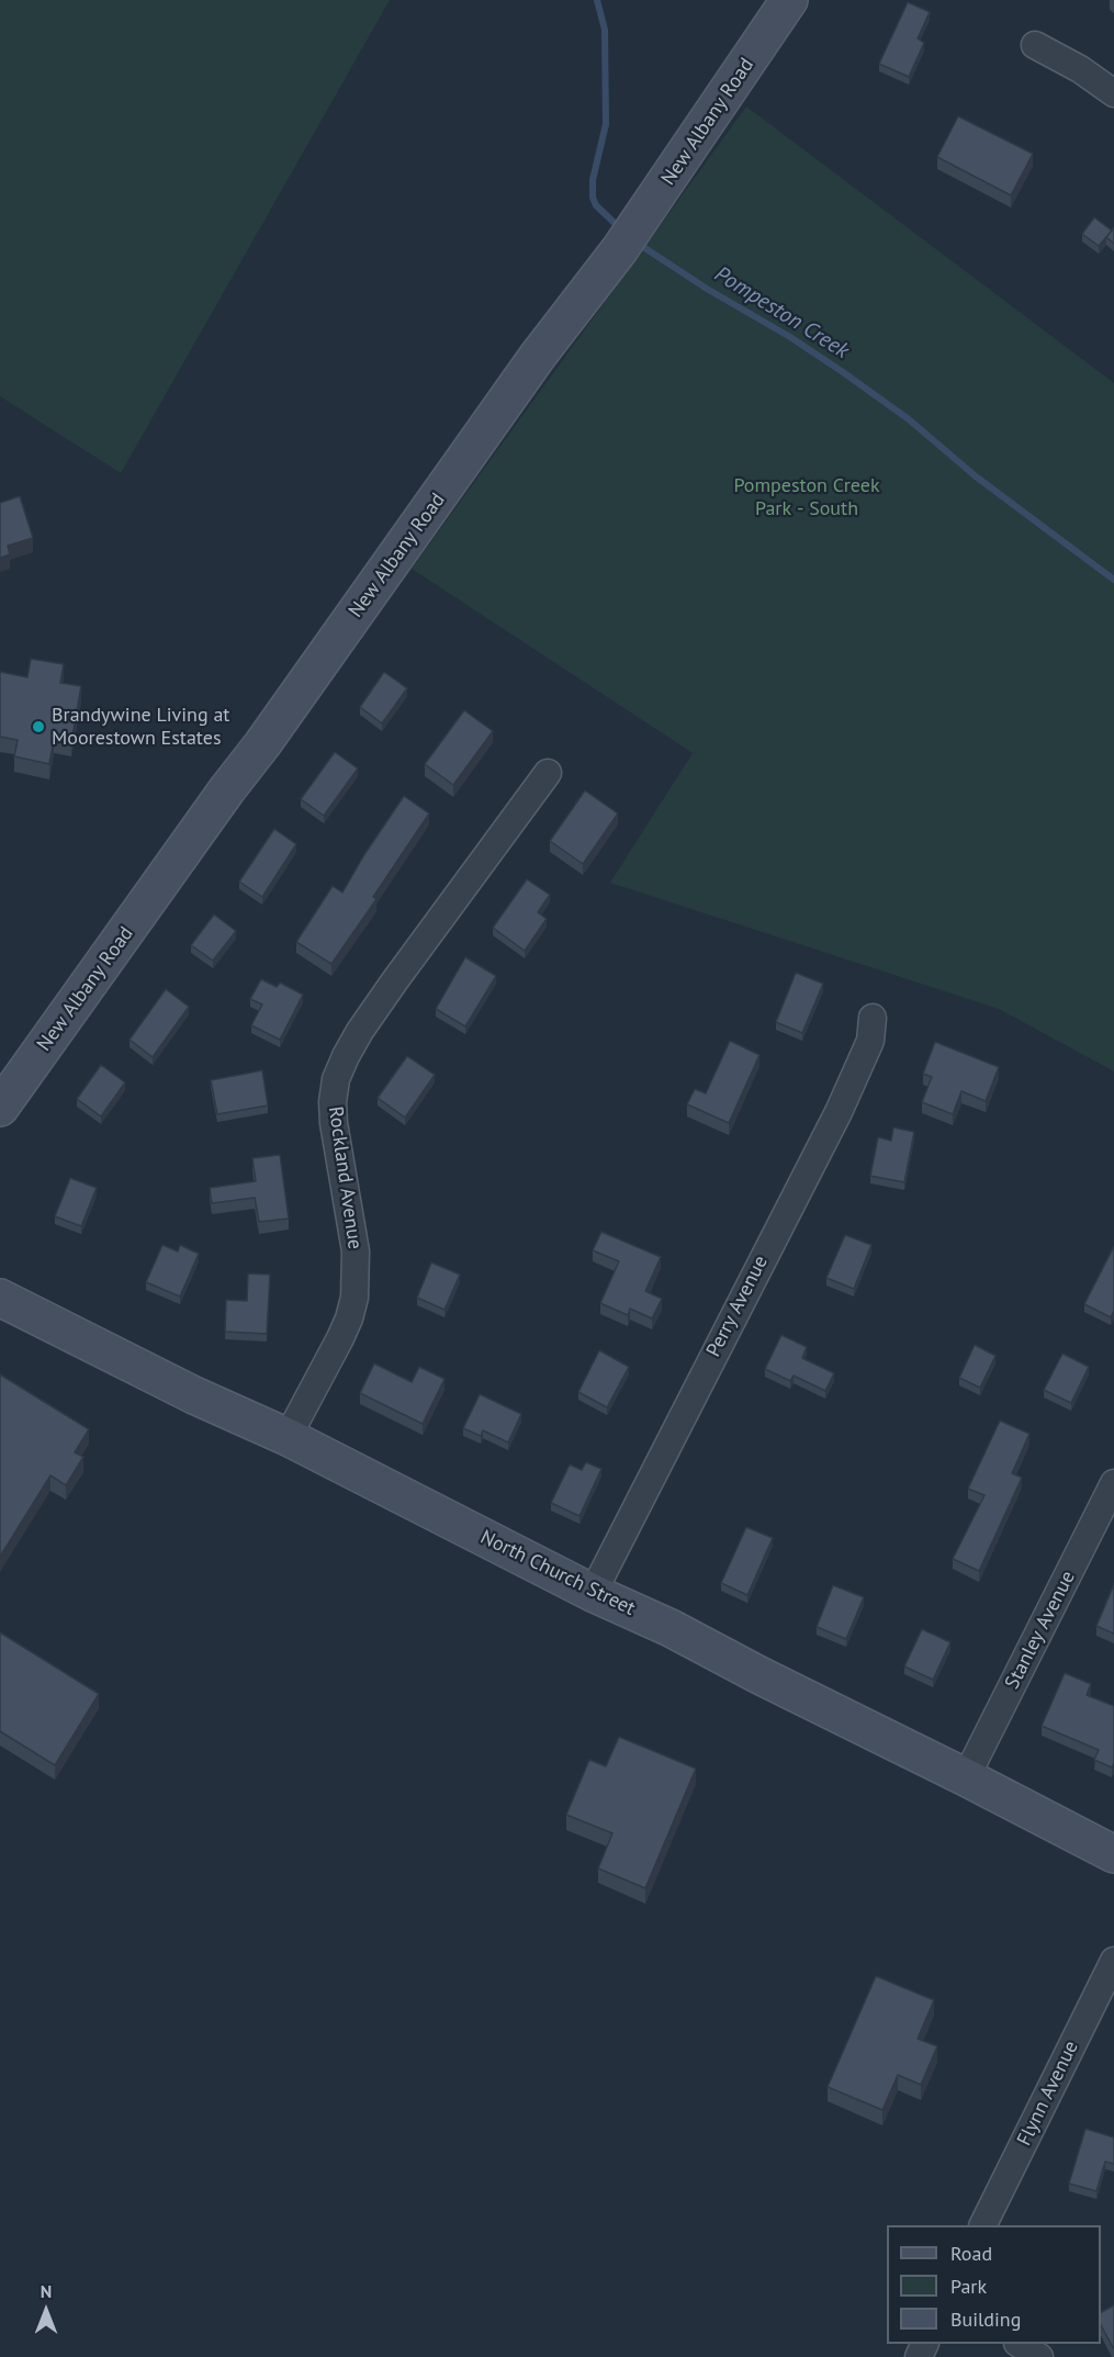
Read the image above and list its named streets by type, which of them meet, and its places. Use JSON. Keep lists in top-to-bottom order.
{
  "streets": {
    "main road": ["New Albany Road", "North Church Street"],
    "street": [
      "Rockland Avenue",
      "Perry Avenue",
      "Stanley Avenue",
      "Flynn Avenue"
    ]
  },
  "crossings": [
    ["Rockland Avenue", "North Church Street"],
    ["Perry Avenue", "North Church Street"],
    ["North Church Street", "Stanley Avenue"]
  ],
  "water": ["Pompeston Creek"],
  "parks": ["Pompeston Creek Park - South"],
  "places": ["Brandywine Living at Moorestown Estates"],
  "legend": ["Road", "Park", "Building"],
  "north": "top"
}
